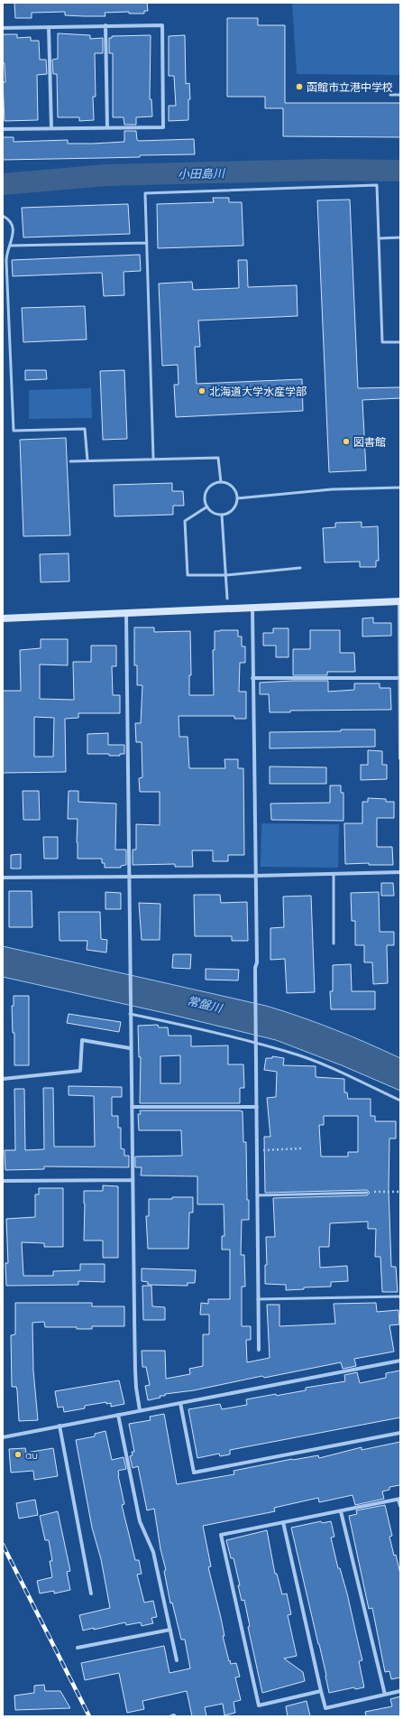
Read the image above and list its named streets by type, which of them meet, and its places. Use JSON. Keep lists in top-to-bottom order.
{
  "water": ["小田島川", "常盤川"],
  "places": [
    "函館市立港中学校",
    "北海道大学水産学部",
    "図書館",
    "au"
  ]
}
